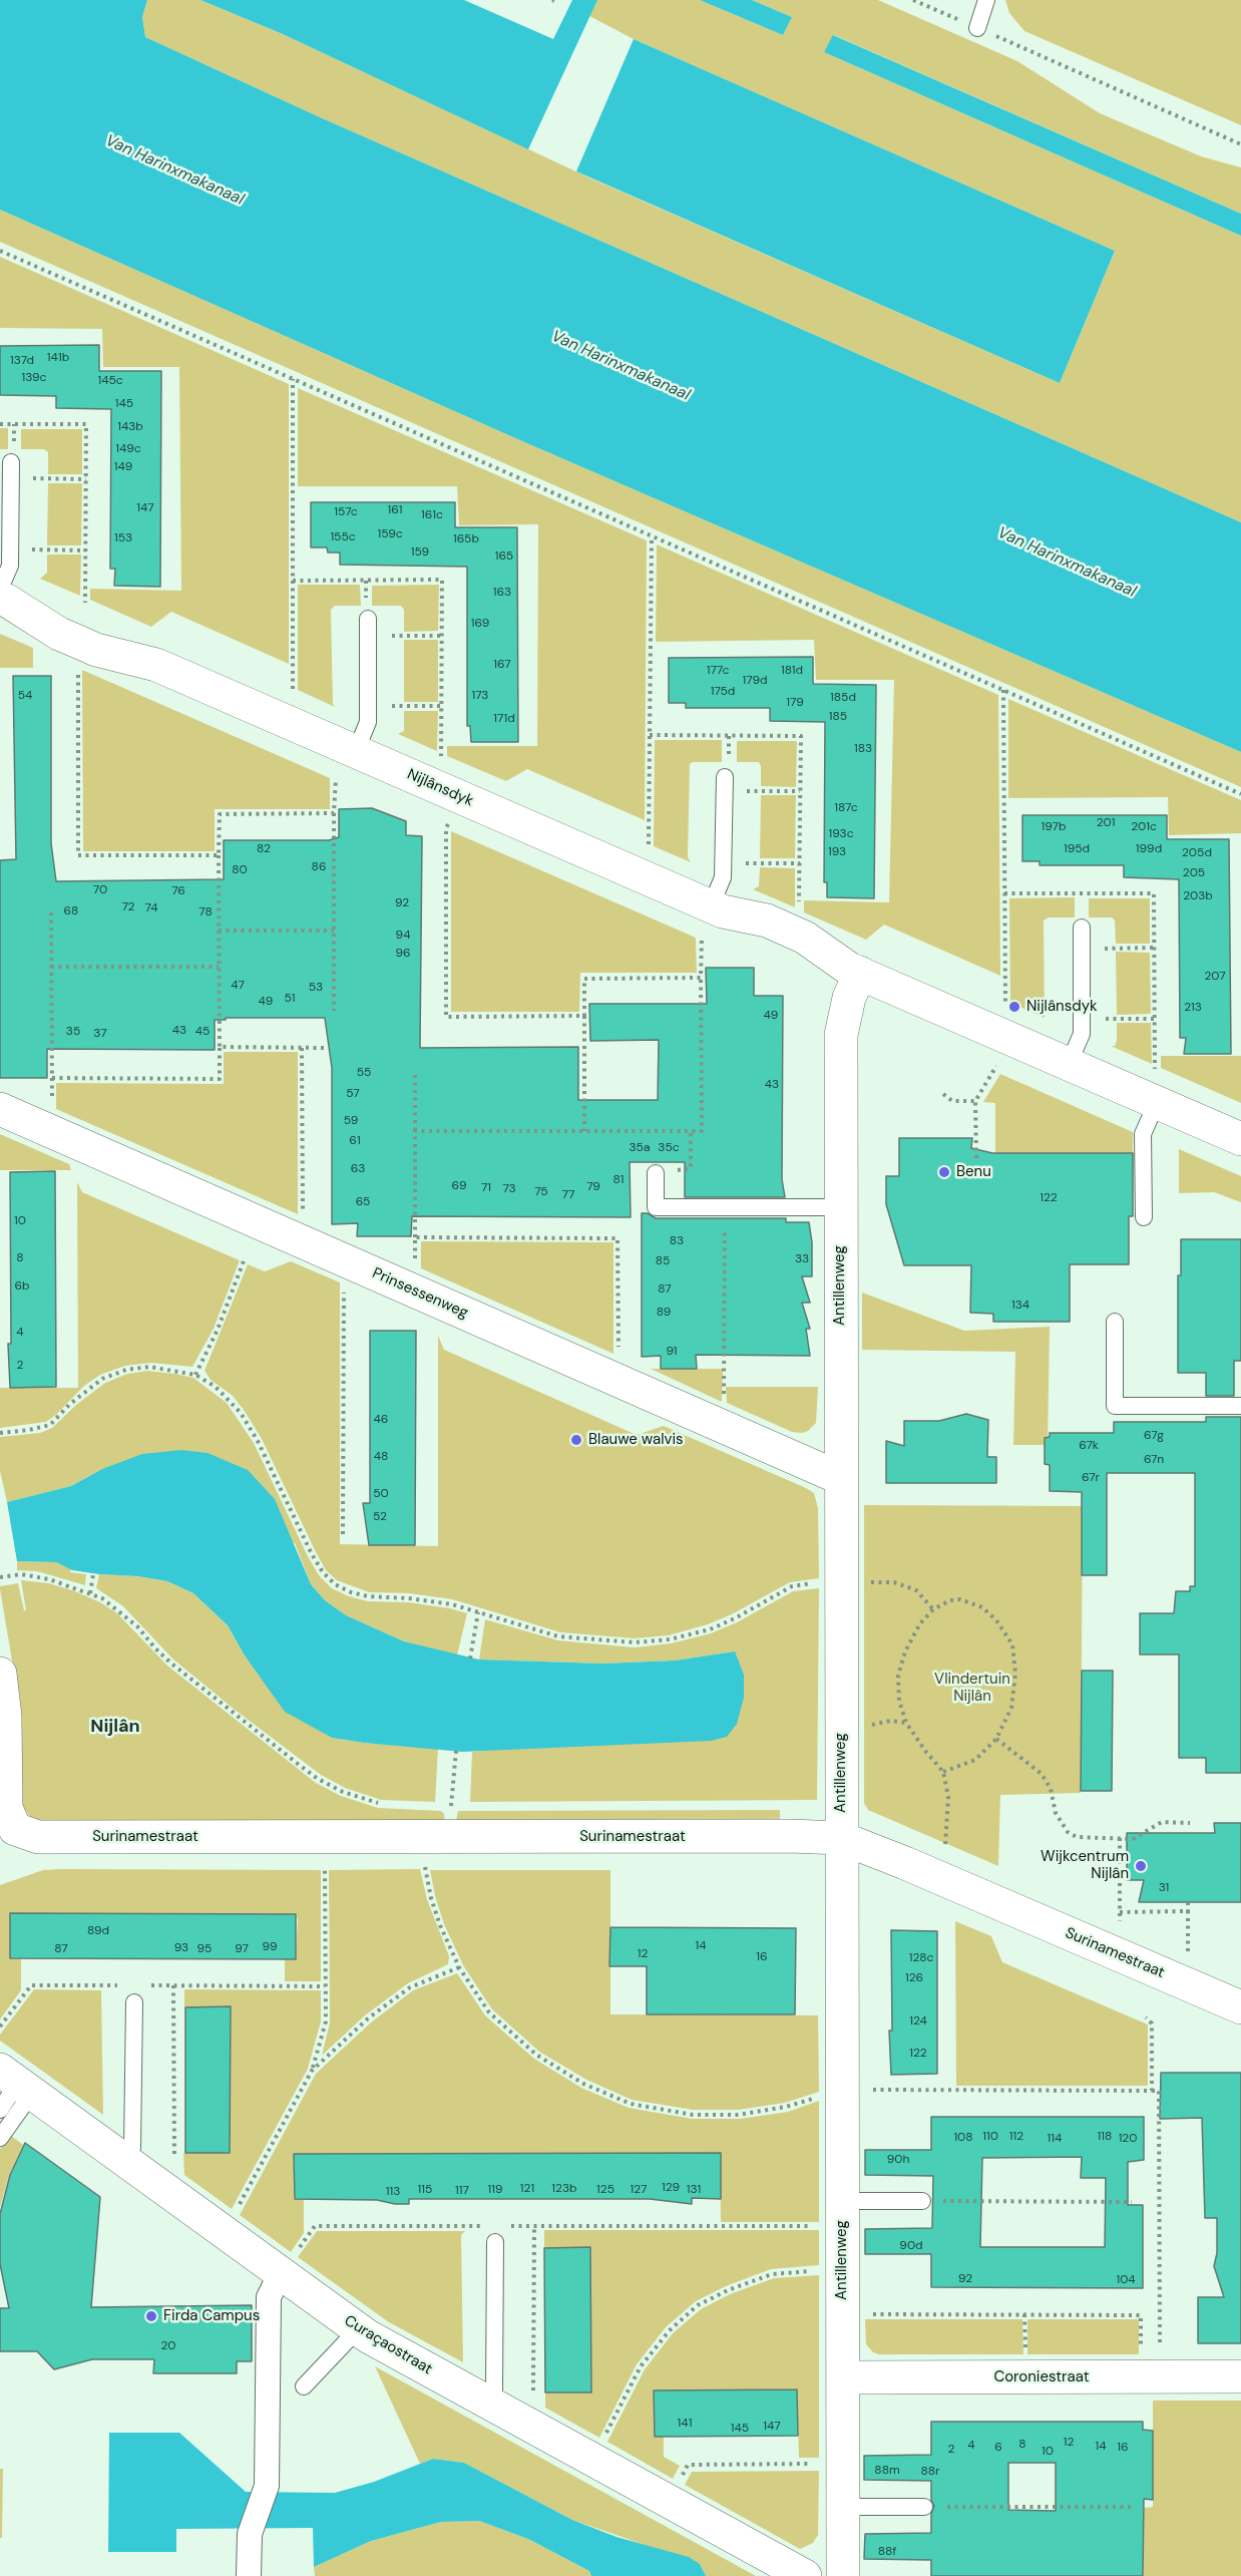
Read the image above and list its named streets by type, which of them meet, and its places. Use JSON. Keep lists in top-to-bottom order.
{
  "streets": {
    "street": [
      "Nijlânsdyk",
      "Antillenweg",
      "Prinsessenweg",
      "Surinamestraat",
      "Curaçaostraat",
      "Coroniestraat"
    ]
  },
  "crossings": [
    ["Nijlânsdyk", "Antillenweg"],
    ["Antillenweg", "Prinsessenweg"],
    ["Antillenweg", "Surinamestraat"],
    ["Antillenweg", "Coroniestraat"]
  ],
  "districts": ["Nijlân"],
  "water": ["Van Harinxmakanaal"],
  "parks": ["Vlindertuin Nijlân"],
  "places": [
    "Nijlânsdyk",
    "Benu",
    "Blauwe walvis",
    "Wijkcentrum Nijlân",
    "Firda Campus"
  ],
  "house_numbers": [
    "141b",
    "137d",
    "139c",
    "145c",
    "145",
    "143b",
    "149c",
    "149",
    "147",
    "161",
    "157c",
    "161c",
    "159c",
    "155c",
    "153",
    "165b",
    "159",
    "165",
    "163",
    "169",
    "167",
    "177c",
    "181d",
    "179d",
    "175d",
    "54",
    "173",
    "185d",
    "179",
    "185",
    "171d",
    "183",
    "187c",
    "201",
    "197b",
    "201c",
    "193c",
    "82",
    "195d",
    "199d",
    "193",
    "205d",
    "86",
    "80",
    "205",
    "70",
    "76",
    "203b",
    "92",
    "72",
    "74",
    "68",
    "78",
    "94",
    "96",
    "207",
    "47",
    "53",
    "51",
    "49",
    "213",
    "49",
    "43",
    "35",
    "45",
    "37",
    "55",
    "43",
    "57",
    "59",
    "61",
    "35a",
    "35c",
    "63",
    "81",
    "69",
    "79",
    "71",
    "73",
    "75",
    "77",
    "122",
    "65",
    "10",
    "83",
    "8",
    "33",
    "85",
    "6b",
    "87",
    "134",
    "89",
    "4",
    "91",
    "2",
    "46",
    "67g",
    "67k",
    "48",
    "67n",
    "67r",
    "50",
    "52",
    "31",
    "89d",
    "14",
    "99",
    "93",
    "87",
    "95",
    "97",
    "12",
    "16",
    "128c",
    "126",
    "124",
    "122",
    "110",
    "112",
    "118",
    "108",
    "114",
    "120",
    "90h",
    "129",
    "121",
    "123b",
    "115",
    "119",
    "125",
    "127",
    "131",
    "117",
    "113",
    "90d",
    "92",
    "104",
    "20",
    "141",
    "147",
    "145",
    "12",
    "8",
    "4",
    "14",
    "6",
    "16",
    "2",
    "10",
    "88m",
    "88r",
    "88f"
  ]
}
